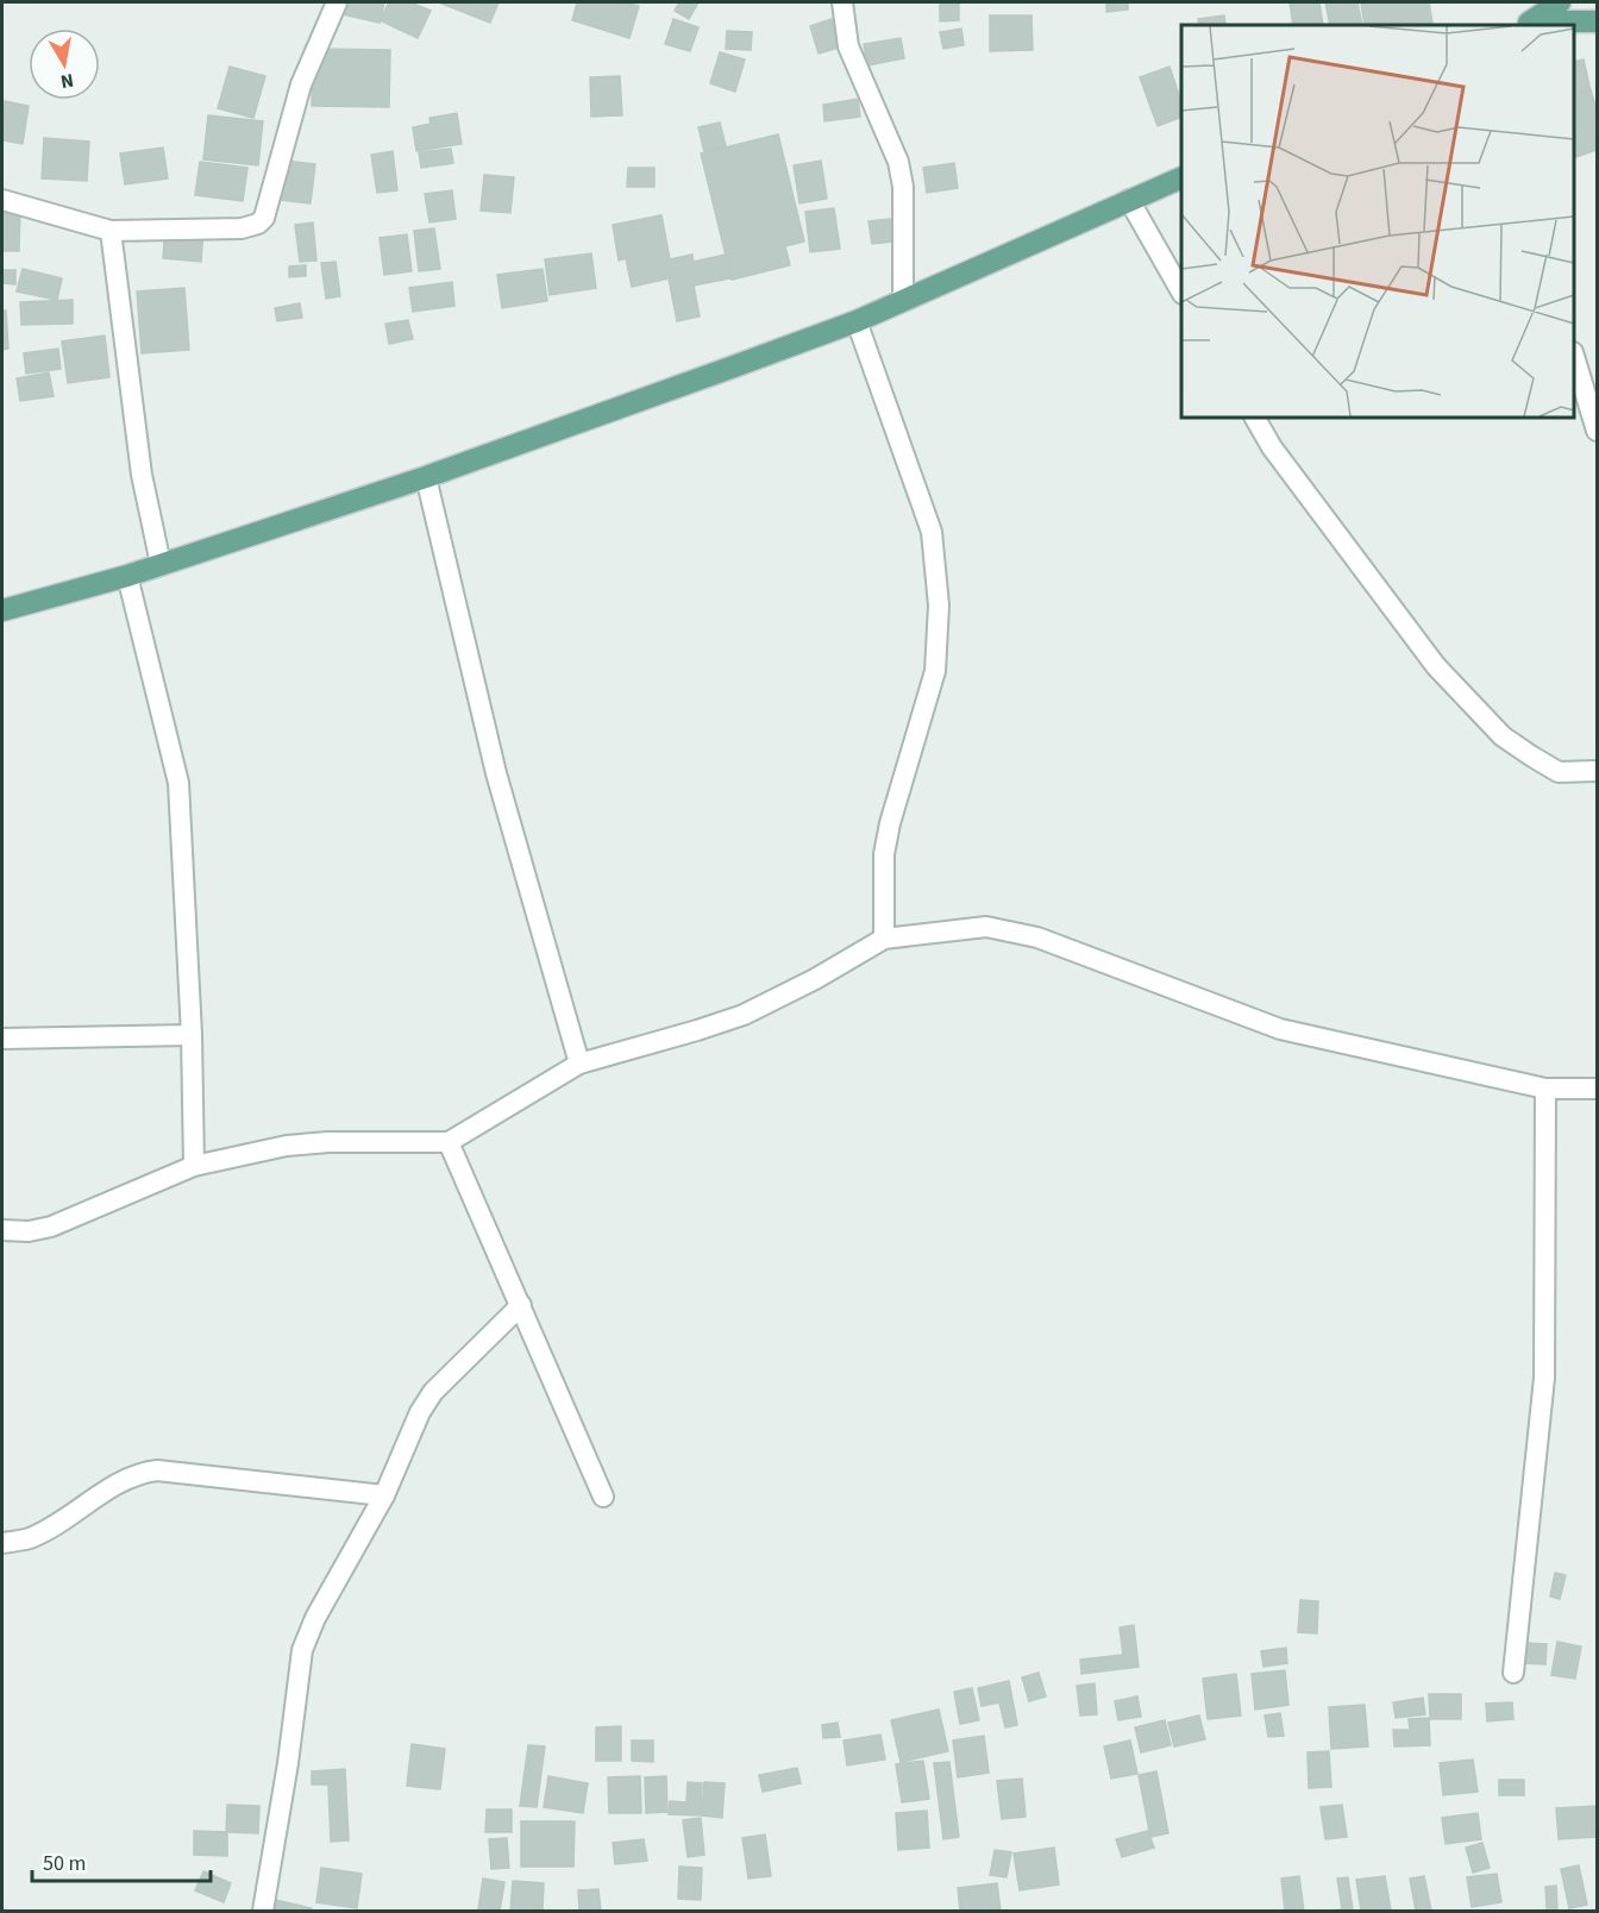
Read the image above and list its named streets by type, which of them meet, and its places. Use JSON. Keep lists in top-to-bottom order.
{
  "scale_bar": "50 m",
  "north": "bottom"
}
